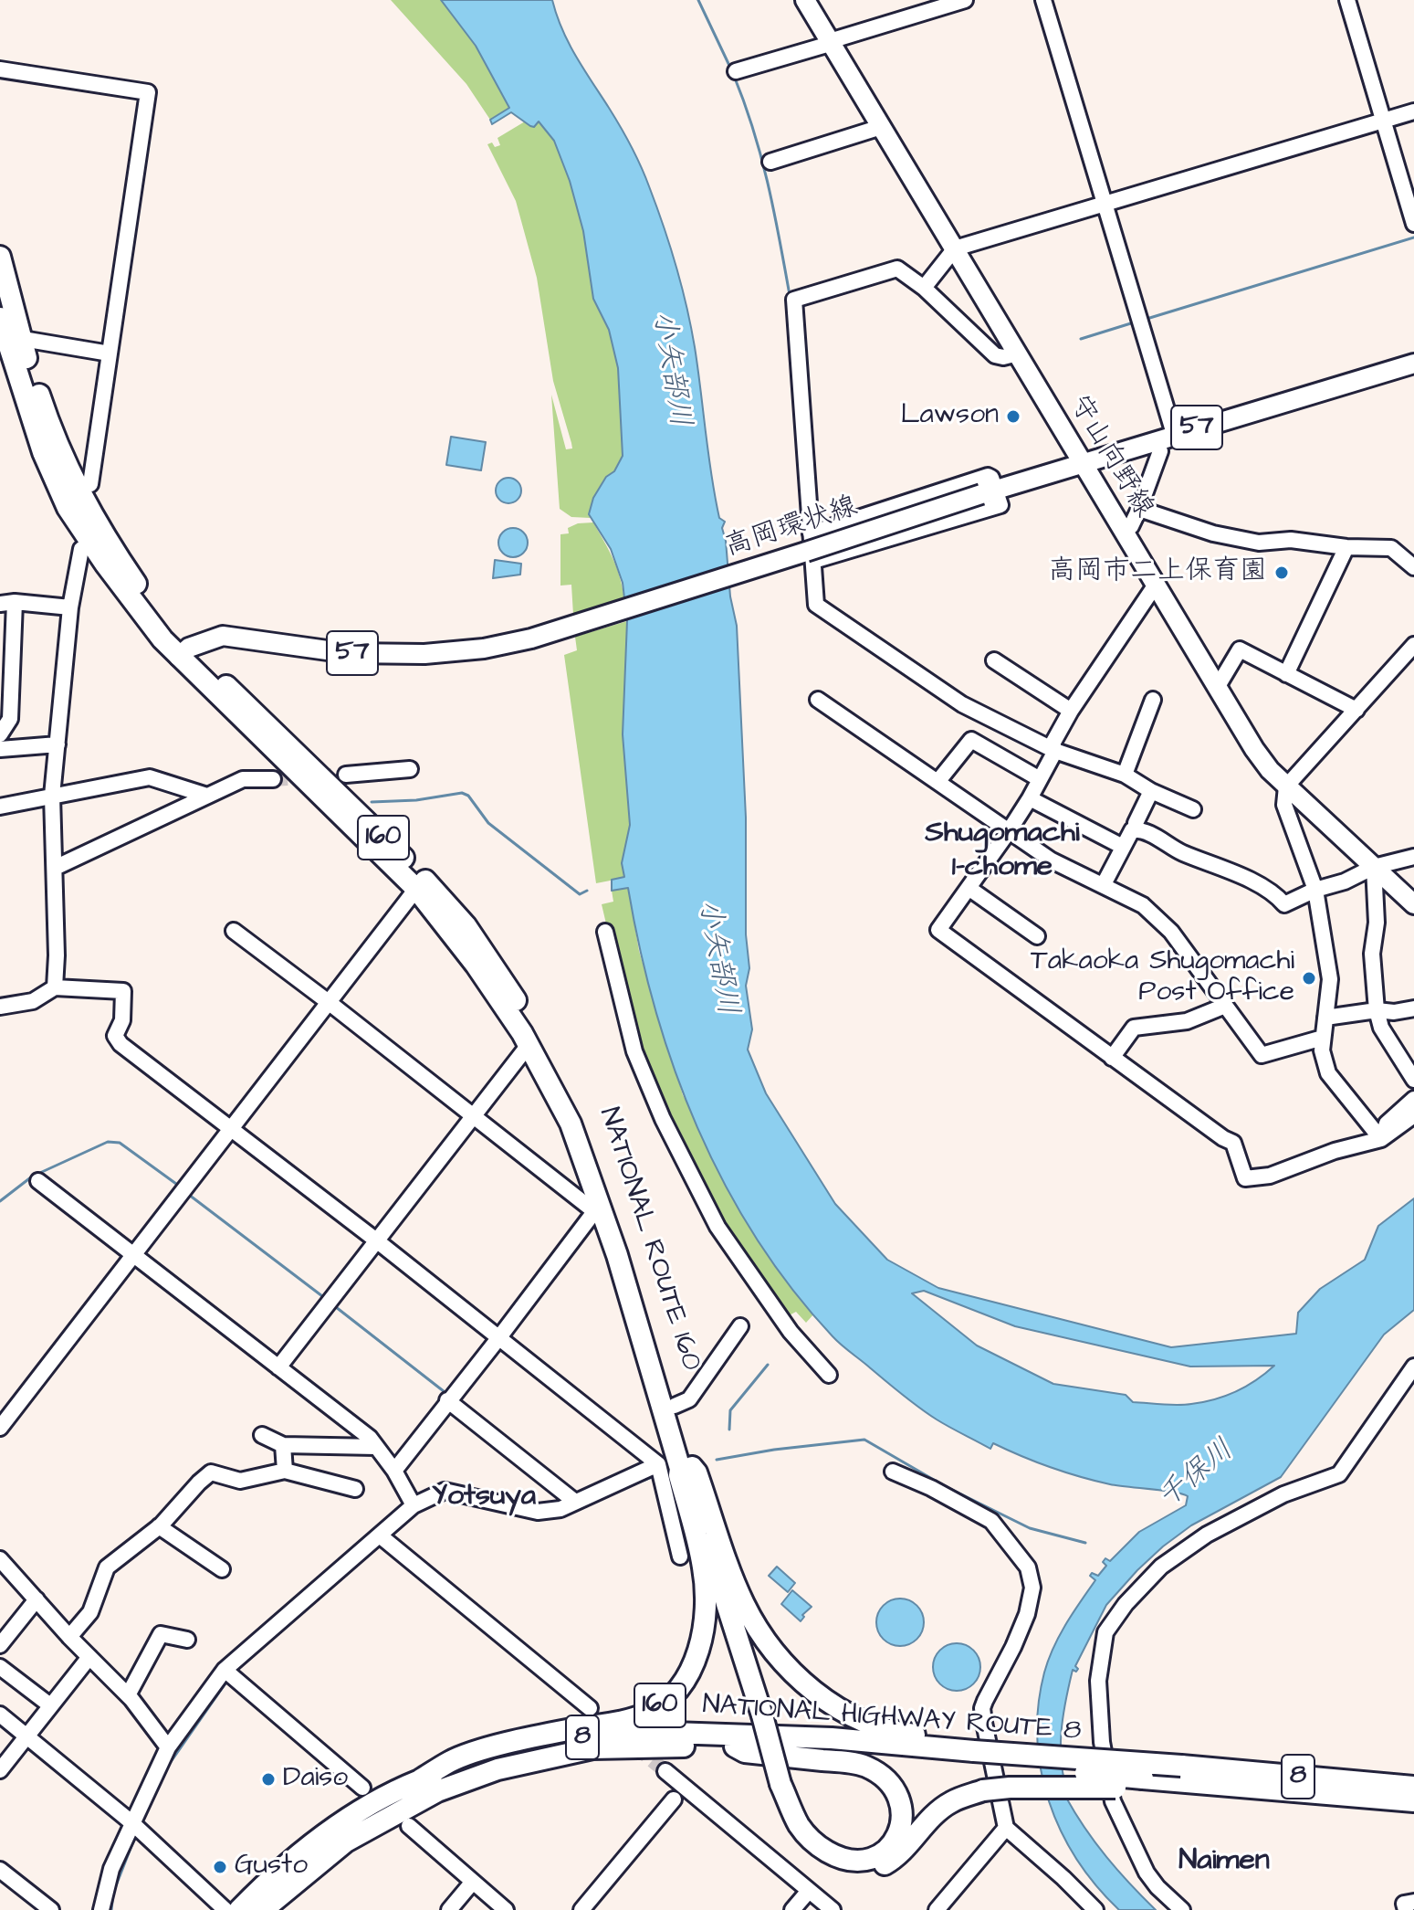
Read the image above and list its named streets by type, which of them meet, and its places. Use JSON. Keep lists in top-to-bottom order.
{
  "streets": {
    "highway": [
      "160",
      "NATIONAL ROUTE 160",
      "NATIONAL HIGHWAY ROUTE 8",
      "8"
    ],
    "main road": ["57", "守山向野線", "高岡環状線"]
  },
  "crossings": [
    ["守山向野線", "高岡環状線"],
    ["高岡環状線", "NATIONAL ROUTE 160"],
    ["160", "NATIONAL ROUTE 160"],
    ["160", "NATIONAL HIGHWAY ROUTE 8"],
    ["160", "8"]
  ],
  "districts": ["Shugomachi 1-chome", "Yotsuya", "Naimen"],
  "water": ["小矢部川", "千保川"],
  "places": [
    "Lawson",
    "高岡市二上保育園",
    "Takaoka Shugomachi Post Office",
    "Daiso",
    "Gusto"
  ]
}
